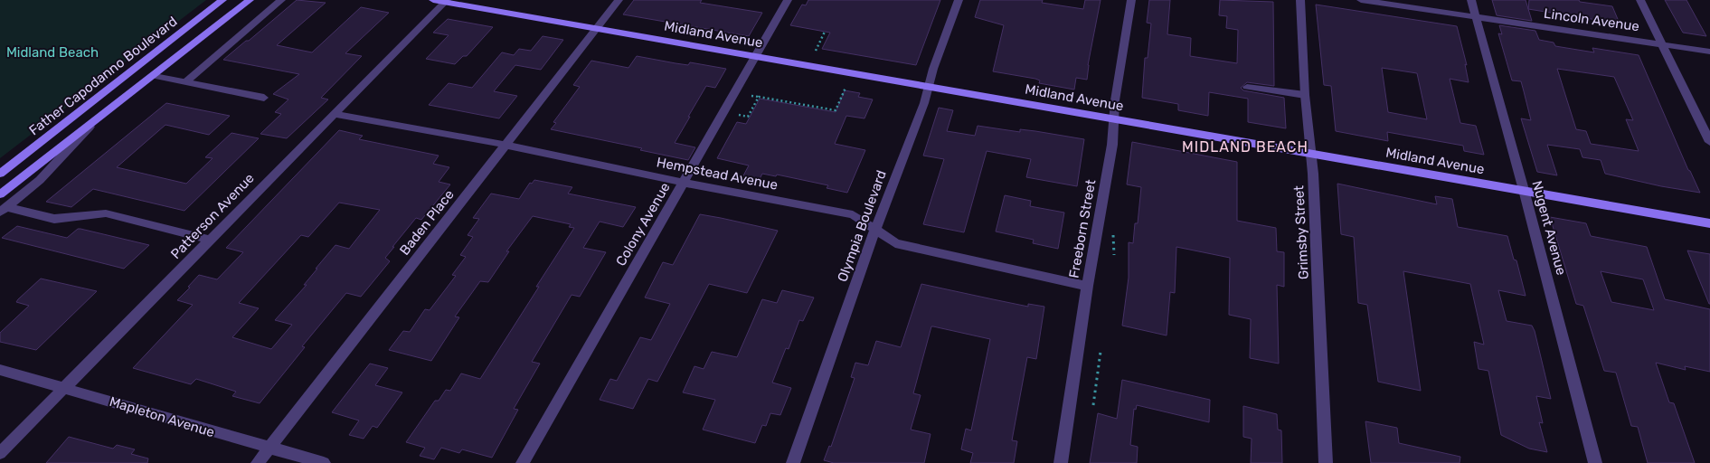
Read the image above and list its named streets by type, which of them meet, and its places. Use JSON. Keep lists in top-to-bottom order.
{
  "streets": {
    "main road": ["Midland Avenue", "Father Capodanno Boulevard"],
    "street": [
      "Lincoln Avenue",
      "Hempstead Avenue",
      "Patterson Avenue",
      "Baden Place",
      "Colony Avenue",
      "Olympia Boulevard",
      "Nugent Avenue",
      "Freeborn Street",
      "Grimsby Street",
      "Mapleton Avenue"
    ]
  },
  "crossings": [
    ["Lincoln Avenue", "Nugent Avenue"],
    ["Midland Avenue", "Patterson Avenue"],
    ["Midland Avenue", "Baden Place"],
    ["Midland Avenue", "Colony Avenue"],
    ["Midland Avenue", "Olympia Boulevard"],
    ["Midland Avenue", "Nugent Avenue"],
    ["Midland Avenue", "Freeborn Street"],
    ["Midland Avenue", "Grimsby Street"],
    ["Hempstead Avenue", "Patterson Avenue"],
    ["Hempstead Avenue", "Baden Place"],
    ["Hempstead Avenue", "Colony Avenue"],
    ["Hempstead Avenue", "Olympia Boulevard"],
    ["Hempstead Avenue", "Freeborn Street"],
    ["Patterson Avenue", "Mapleton Avenue"],
    ["Baden Place", "Mapleton Avenue"]
  ],
  "districts": ["MIDLAND BEACH"],
  "parks": ["Midland Beach"]
}
